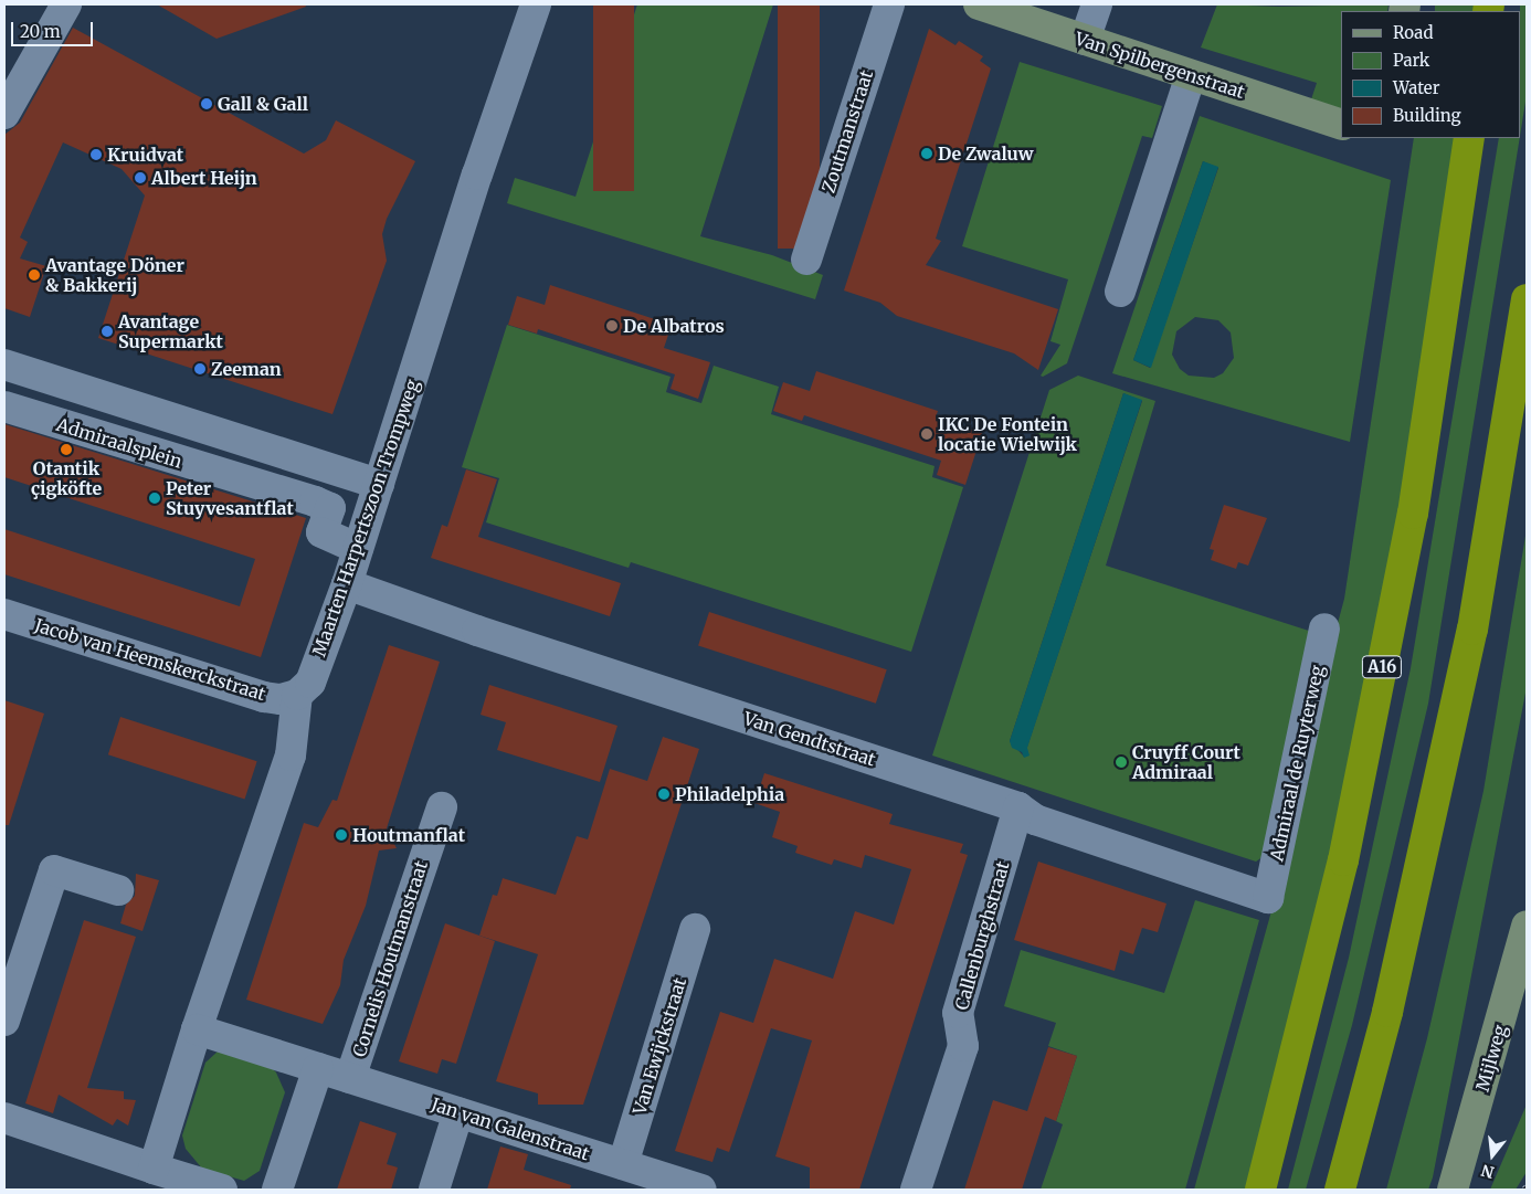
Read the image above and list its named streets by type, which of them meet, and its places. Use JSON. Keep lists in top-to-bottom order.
{
  "streets": {
    "highway": ["A16"],
    "street": [
      "Van Spilbergenstraat",
      "Zoutmanstraat",
      "Admiraalsplein",
      "Maarten Harpertszoon Trompweg",
      "Jacob van Heemskerckstraat",
      "Van Gendtstraat",
      "Admiraal de Ruyterweg",
      "Callenburghstraat",
      "Cornelis Houtmanstraat",
      "Van Ewijckstraat",
      "Mijlweg",
      "Jan van Galenstraat"
    ]
  },
  "crossings": [
    ["Admiraalsplein", "Maarten Harpertszoon Trompweg"],
    ["Maarten Harpertszoon Trompweg", "Jacob van Heemskerckstraat"],
    ["Maarten Harpertszoon Trompweg", "Van Gendtstraat"],
    ["Van Gendtstraat", "Admiraal de Ruyterweg"],
    ["Van Gendtstraat", "Callenburghstraat"],
    ["Cornelis Houtmanstraat", "Jan van Galenstraat"],
    ["Van Ewijckstraat", "Jan van Galenstraat"]
  ],
  "places": [
    "Gall & Gall",
    "De Zwaluw",
    "Kruidvat",
    "Albert Heijn",
    "Avantage Döner & Bakkerij",
    "De Albatros",
    "Avantage Supermarkt",
    "Zeeman",
    "IKC De Fontein locatie Wielwijk",
    "Otantik çigköfte",
    "Peter Stuyvesantflat",
    "Cruyff Court Admiraal",
    "Philadelphia",
    "Houtmanflat"
  ],
  "legend": [
    "Road",
    "Park",
    "Water",
    "Building"
  ],
  "scale_bar": "20 m",
  "north": "bottom"
}
